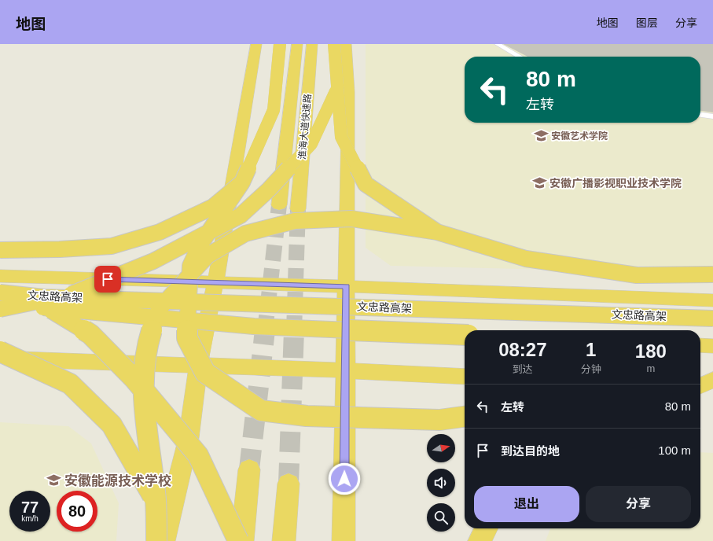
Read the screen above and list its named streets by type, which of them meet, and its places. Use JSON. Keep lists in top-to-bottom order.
{
  "streets": {
    "highway": ["淮海大道快速路", "文忠路高架"]
  },
  "places": {
    "school or university": ["安徽艺术学院", "安徽广播影视职业技术学院", "安徽能源技术学校"]
  },
  "north": "right",
  "page": {
    "header": "地图",
    "nav": ["地图", "图层", "分享"],
    "turn": ["80 m", "左转"],
    "eta": [
      "08:27",
      "到达",
      "1",
      "分钟",
      "180",
      "m"
    ],
    "list": [
      {
        "name": "左转",
        "value": "80 m"
      },
      {
        "name": "到达目的地",
        "value": "100 m"
      }
    ],
    "buttons": ["退出", "分享"],
    "speed": "77 km/h",
    "limit": "80"
  }
}
